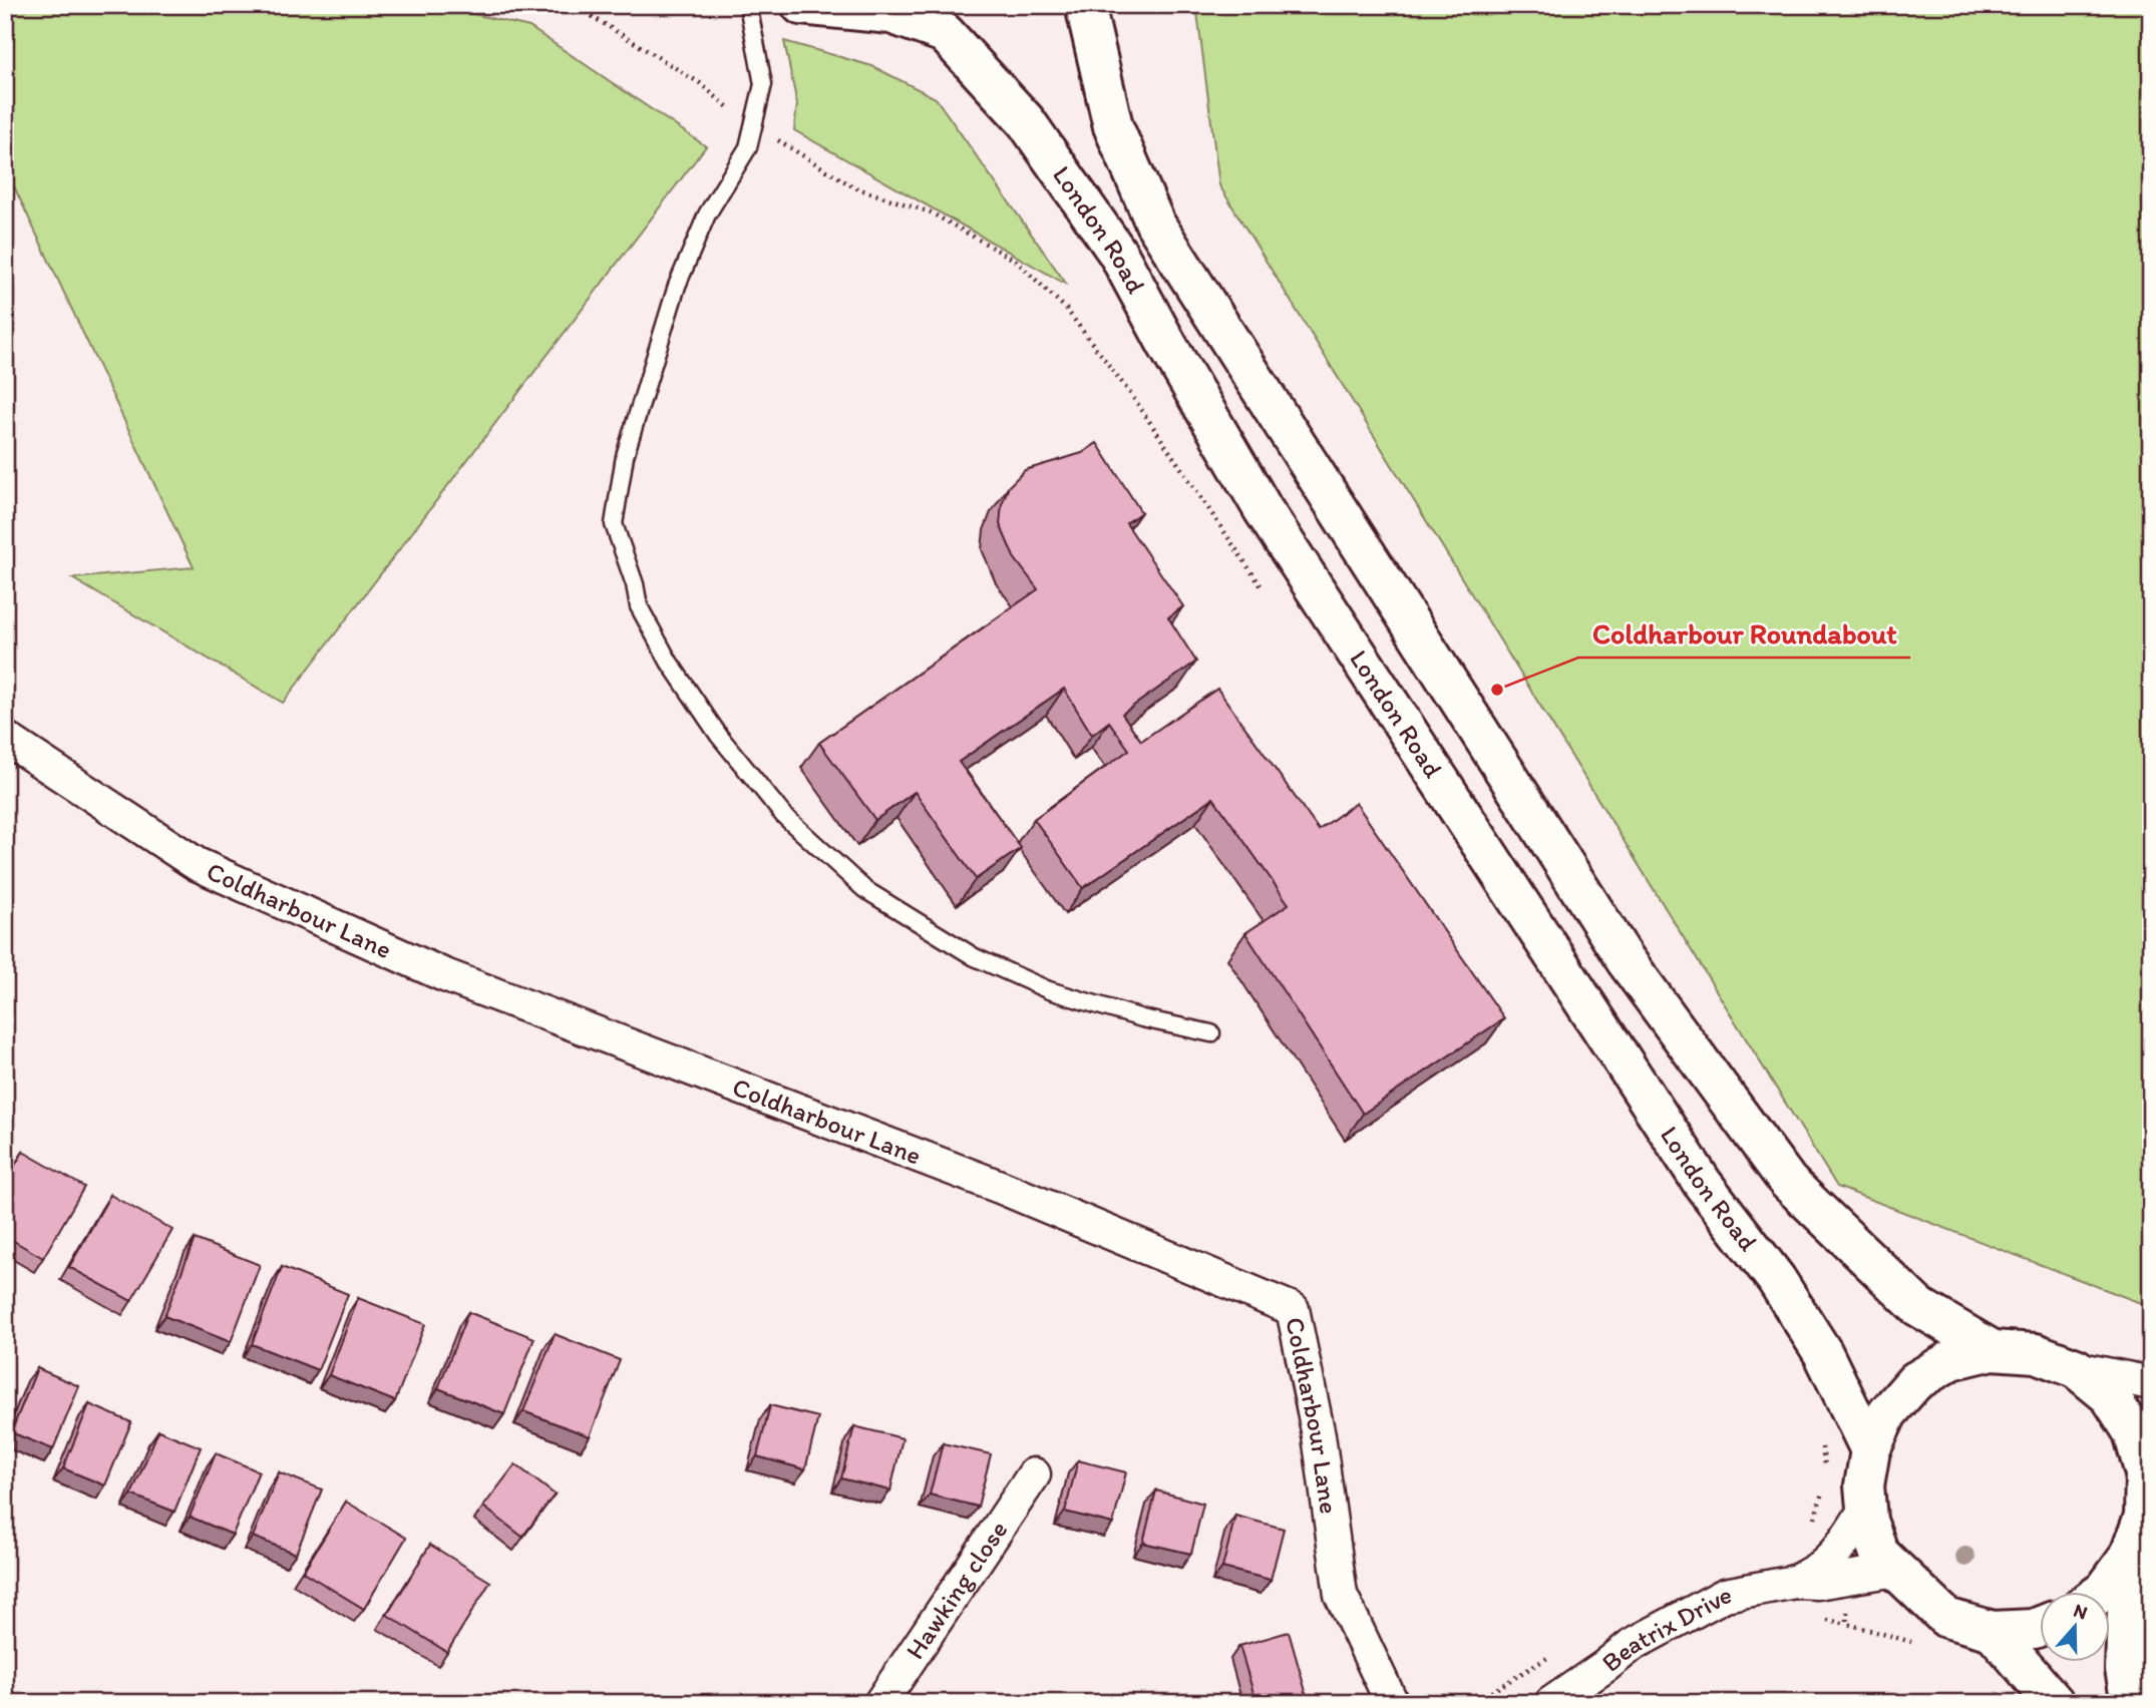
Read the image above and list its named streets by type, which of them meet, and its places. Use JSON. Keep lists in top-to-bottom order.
{
  "streets": {
    "main road": ["London Road"],
    "street": ["Coldharbour Lane", "Hawking close", "Beatrix Drive"]
  },
  "places": ["Coldharbour Roundabout"],
  "north": "top"
}
